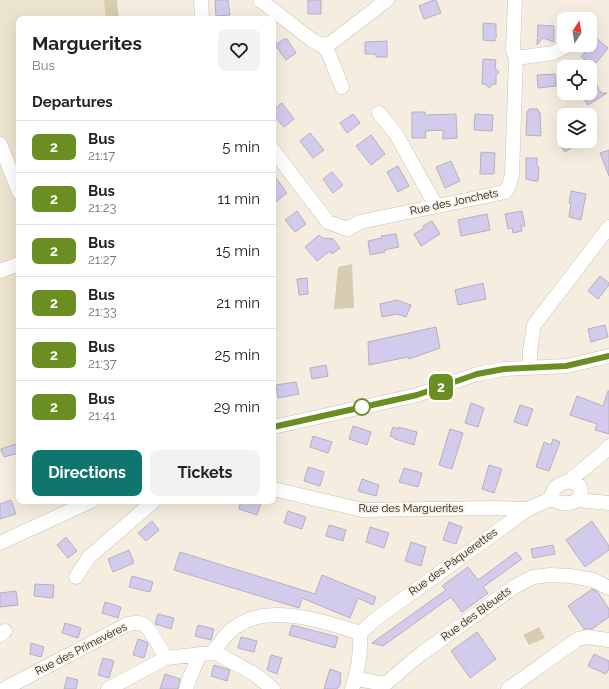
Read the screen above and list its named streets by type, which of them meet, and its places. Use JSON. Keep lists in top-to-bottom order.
{
  "streets": {
    "street": [
      "Rue des Jonchets",
      "Rue des Marguerites",
      "Rue des Pâquerettes",
      "Rue des Bleuets",
      "Rue des Primevères"
    ]
  },
  "crossings": [
    ["Rue des Marguerites", "Rue des Pâquerettes"]
  ],
  "lines": ["bus line 2"],
  "north": "top",
  "page": {
    "on_map": "2",
    "heading": [
      ["Marguerites", "Bus"],
      "Departures"
    ],
    "list": [
      {
        "mark": "2",
        "name": "Bus",
        "note": "21:17",
        "value": "5 min"
      },
      {
        "mark": "2",
        "name": "Bus",
        "note": "21:23",
        "value": "11 min"
      },
      {
        "mark": "2",
        "name": "Bus",
        "note": "21:27",
        "value": "15 min"
      },
      {
        "mark": "2",
        "name": "Bus",
        "note": "21:33",
        "value": "21 min"
      },
      {
        "mark": "2",
        "name": "Bus",
        "note": "21:37",
        "value": "25 min"
      },
      {
        "mark": "2",
        "name": "Bus",
        "note": "21:41",
        "value": "29 min"
      }
    ],
    "buttons": ["Directions", "Tickets"]
  }
}
